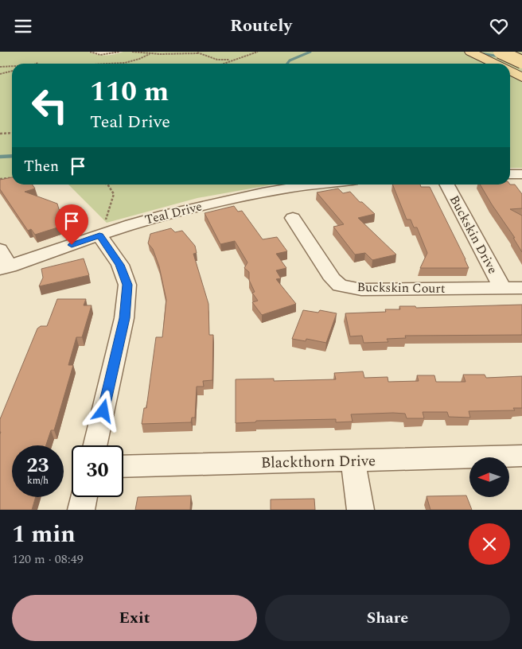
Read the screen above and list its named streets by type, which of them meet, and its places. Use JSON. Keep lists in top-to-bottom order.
{
  "streets": {
    "street": [
      "Teal Drive",
      "Buckskin Drive",
      "Buckskin Court",
      "Blackthorn Drive"
    ]
  },
  "crossings": [
    ["Buckskin Drive", "Buckskin Court"]
  ],
  "north": "left",
  "page": {
    "header": "Routely",
    "turn": ["110 m", "Teal Drive"],
    "then": "Then",
    "speed": "23 km/h",
    "limit": "30",
    "heading": ["1 min", "120 m · 08:49"],
    "buttons": ["Exit", "Share"]
  }
}
